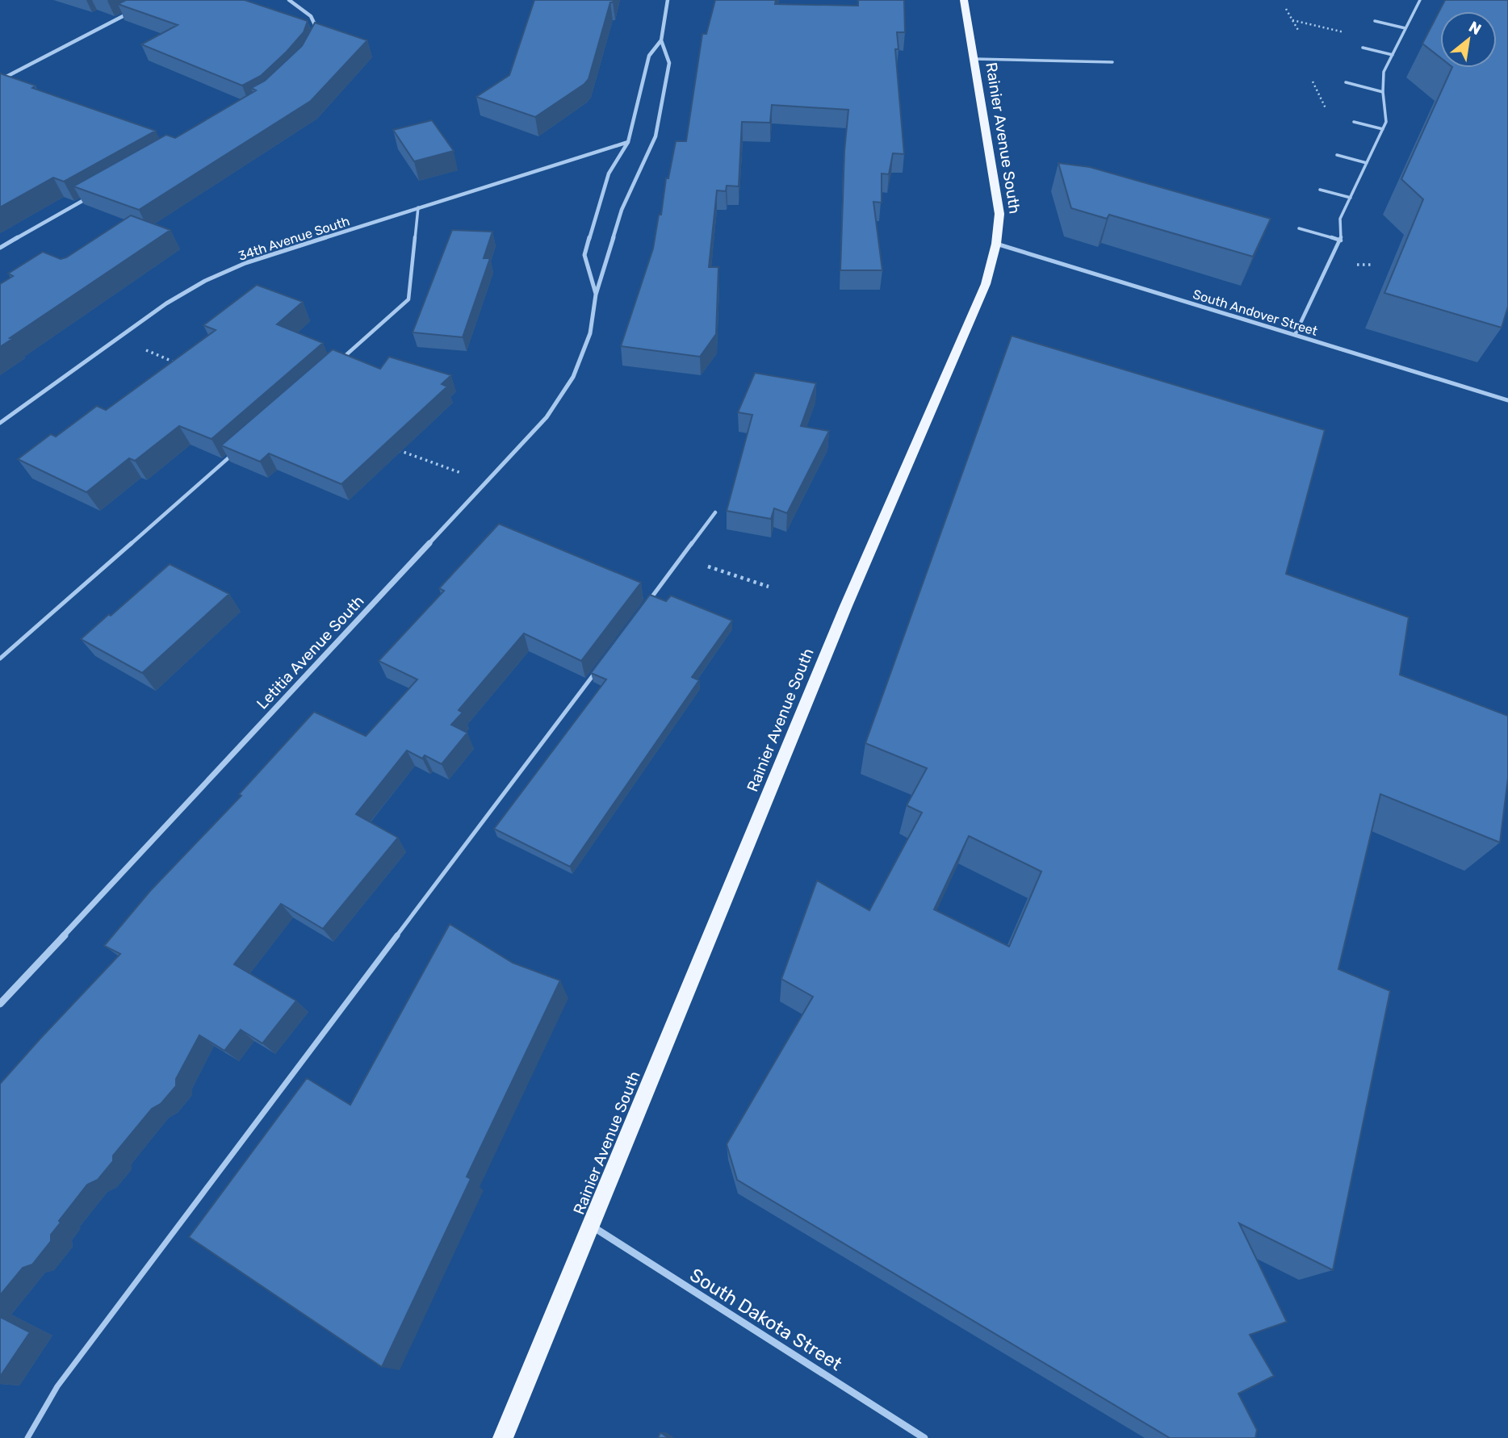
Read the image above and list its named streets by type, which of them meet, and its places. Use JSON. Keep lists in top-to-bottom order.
{
  "streets": {
    "main road": ["Rainier Avenue South"],
    "street": [
      "34th Avenue South",
      "South Andover Street",
      "Letitia Avenue South",
      "South Dakota Street"
    ]
  },
  "crossings": [
    ["Rainier Avenue South", "South Andover Street"],
    ["Rainier Avenue South", "South Dakota Street"],
    ["34th Avenue South", "Letitia Avenue South"]
  ],
  "north": "top right"
}
